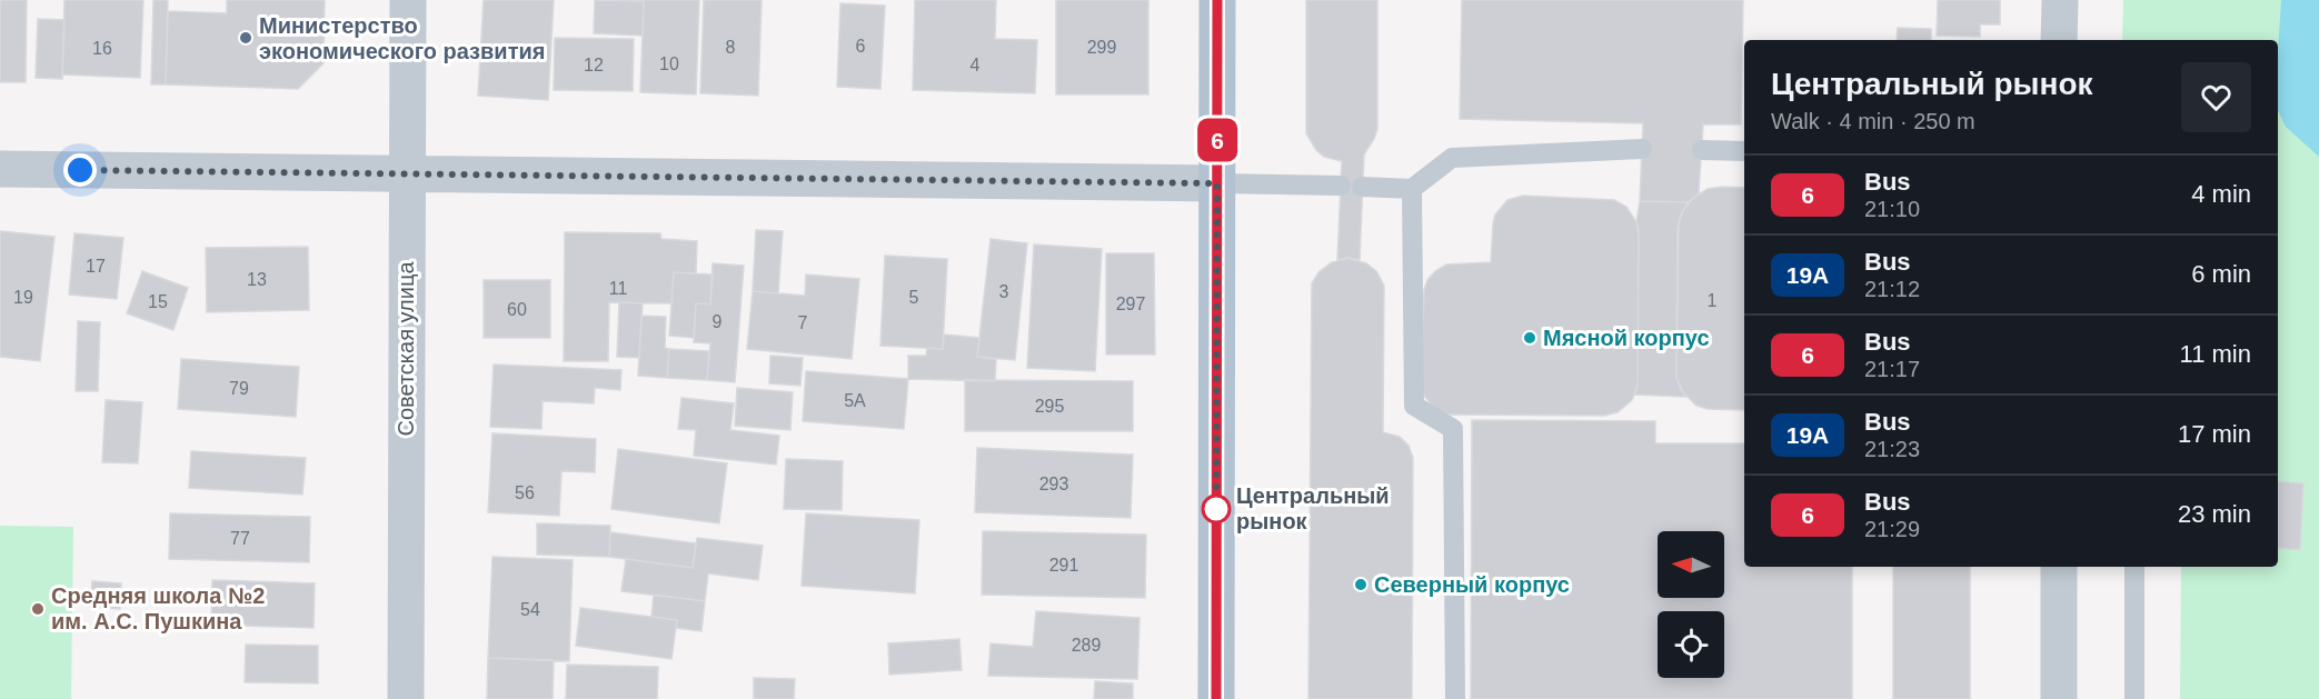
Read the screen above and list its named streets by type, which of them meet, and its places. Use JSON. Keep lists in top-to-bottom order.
{
  "streets": {
    "street": ["Советская улица"]
  },
  "places": [
    "Министерство экономического развития",
    "Мясной корпус",
    "Центральный рынок",
    "Северный корпус",
    "Средняя школа №2 им. А.С. Пушкина"
  ],
  "lines": ["bus line 6"],
  "house_numbers": [
    "6",
    "8",
    "299",
    "16",
    "10",
    "12",
    "4",
    "17",
    "13",
    "11",
    "3",
    "19",
    "5",
    "1",
    "15",
    "297",
    "60",
    "9",
    "7",
    "79",
    "5А",
    "295",
    "293",
    "56",
    "77",
    "291",
    "54",
    "289"
  ],
  "north": "left",
  "page": {
    "on_map": "6",
    "heading": ["Центральный рынок", "Walk · 4 min · 250 m"],
    "list": [
      {
        "mark": "6",
        "name": "Bus",
        "note": "21:10",
        "value": "4 min"
      },
      {
        "mark": "19А",
        "name": "Bus",
        "note": "21:12",
        "value": "6 min"
      },
      {
        "mark": "6",
        "name": "Bus",
        "note": "21:17",
        "value": "11 min"
      },
      {
        "mark": "19А",
        "name": "Bus",
        "note": "21:23",
        "value": "17 min"
      },
      {
        "mark": "6",
        "name": "Bus",
        "note": "21:29",
        "value": "23 min"
      }
    ]
  }
}
